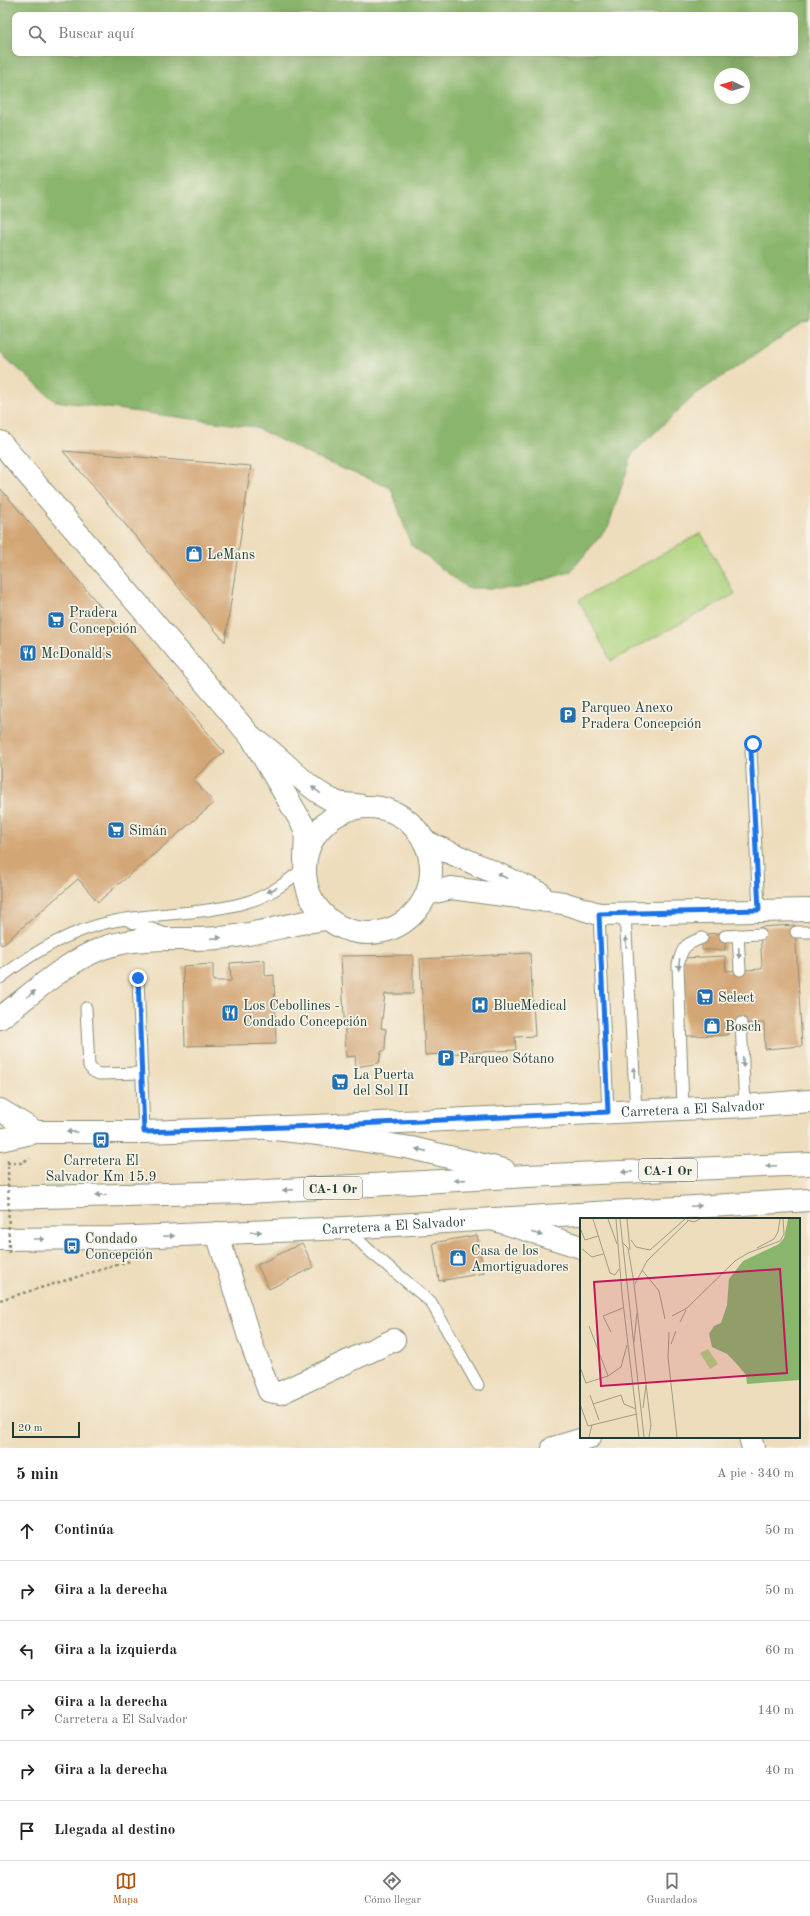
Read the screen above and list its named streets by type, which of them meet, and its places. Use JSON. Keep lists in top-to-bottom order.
{
  "streets": {
    "main road": ["Carretera a El Salvador", "CA-1 Or"]
  },
  "places": {
    "shop": ["LeMans", "Bosch", "Casa de los Amortiguadores"],
    "supermarket": [
      "Pradera Concepción",
      "Simán",
      "Select",
      "La Puerta del Sol II"
    ],
    "restaurant": ["McDonald's", "Los Cebollines - Condado Concepción"],
    "parking": ["Parqueo Anexo Pradera Concepción", "Parqueo Sótano"],
    "hospital": ["BlueMedical"],
    "bus stop": ["Carretera El Salvador Km 15.9", "Condado Concepción"]
  },
  "scale_bar": "20 m",
  "north": "left",
  "page": {
    "search": "Buscar aquí",
    "scale": "20 m",
    "heading": ["5 min", "A pie · 340 m"],
    "list": [
      ["Continúa", "50 m"],
      ["Gira a la derecha", "50 m"],
      ["Gira a la izquierda", "60 m"],
      ["Gira a la derecha", "Carretera a El Salvador", "140 m"],
      ["Gira a la derecha", "40 m"],
      "Llegada al destino"
    ],
    "nav": ["Mapa", "Cómo llegar", "Guardados"]
  }
}
